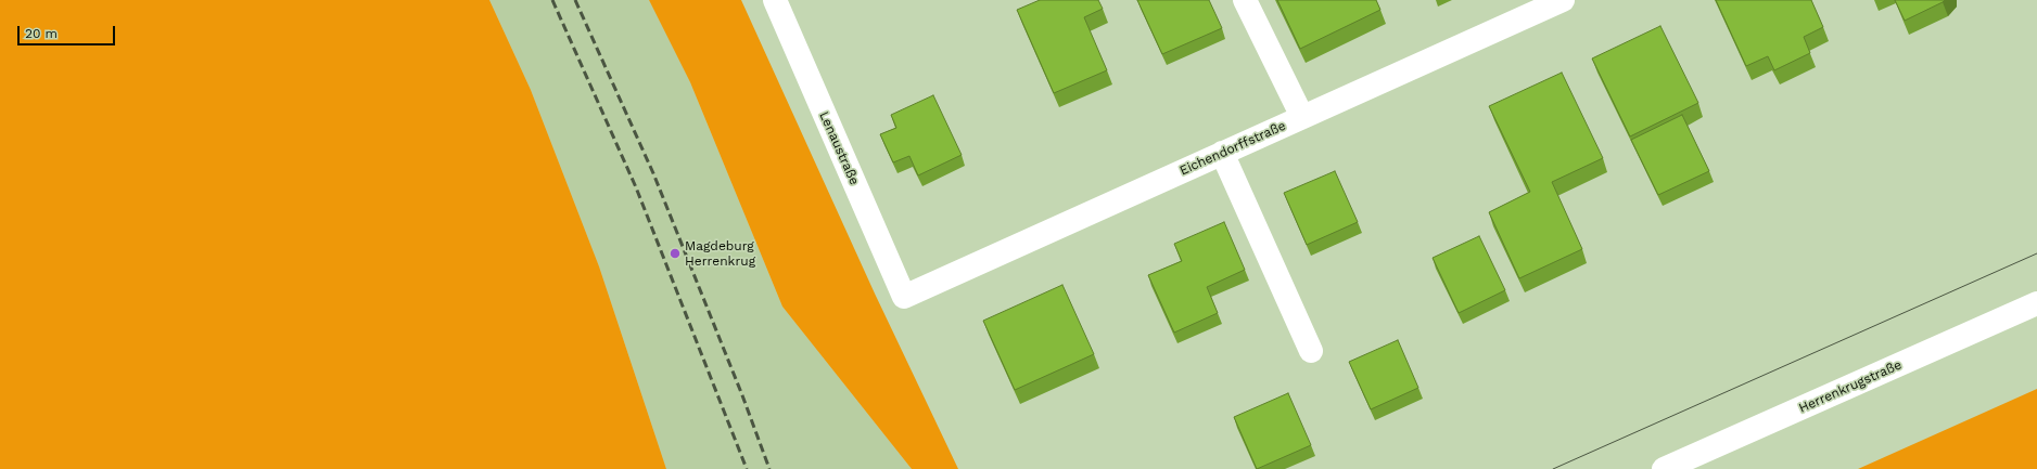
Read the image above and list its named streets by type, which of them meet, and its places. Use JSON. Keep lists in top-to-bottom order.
{
  "streets": {
    "street": ["Lenaustraße", "Eichendorffstraße", "Herrenkrugstraße"]
  },
  "crossings": [
    ["Lenaustraße", "Eichendorffstraße"]
  ],
  "places": ["Magdeburg Herrenkrug"],
  "scale_bar": "20 m"
}
